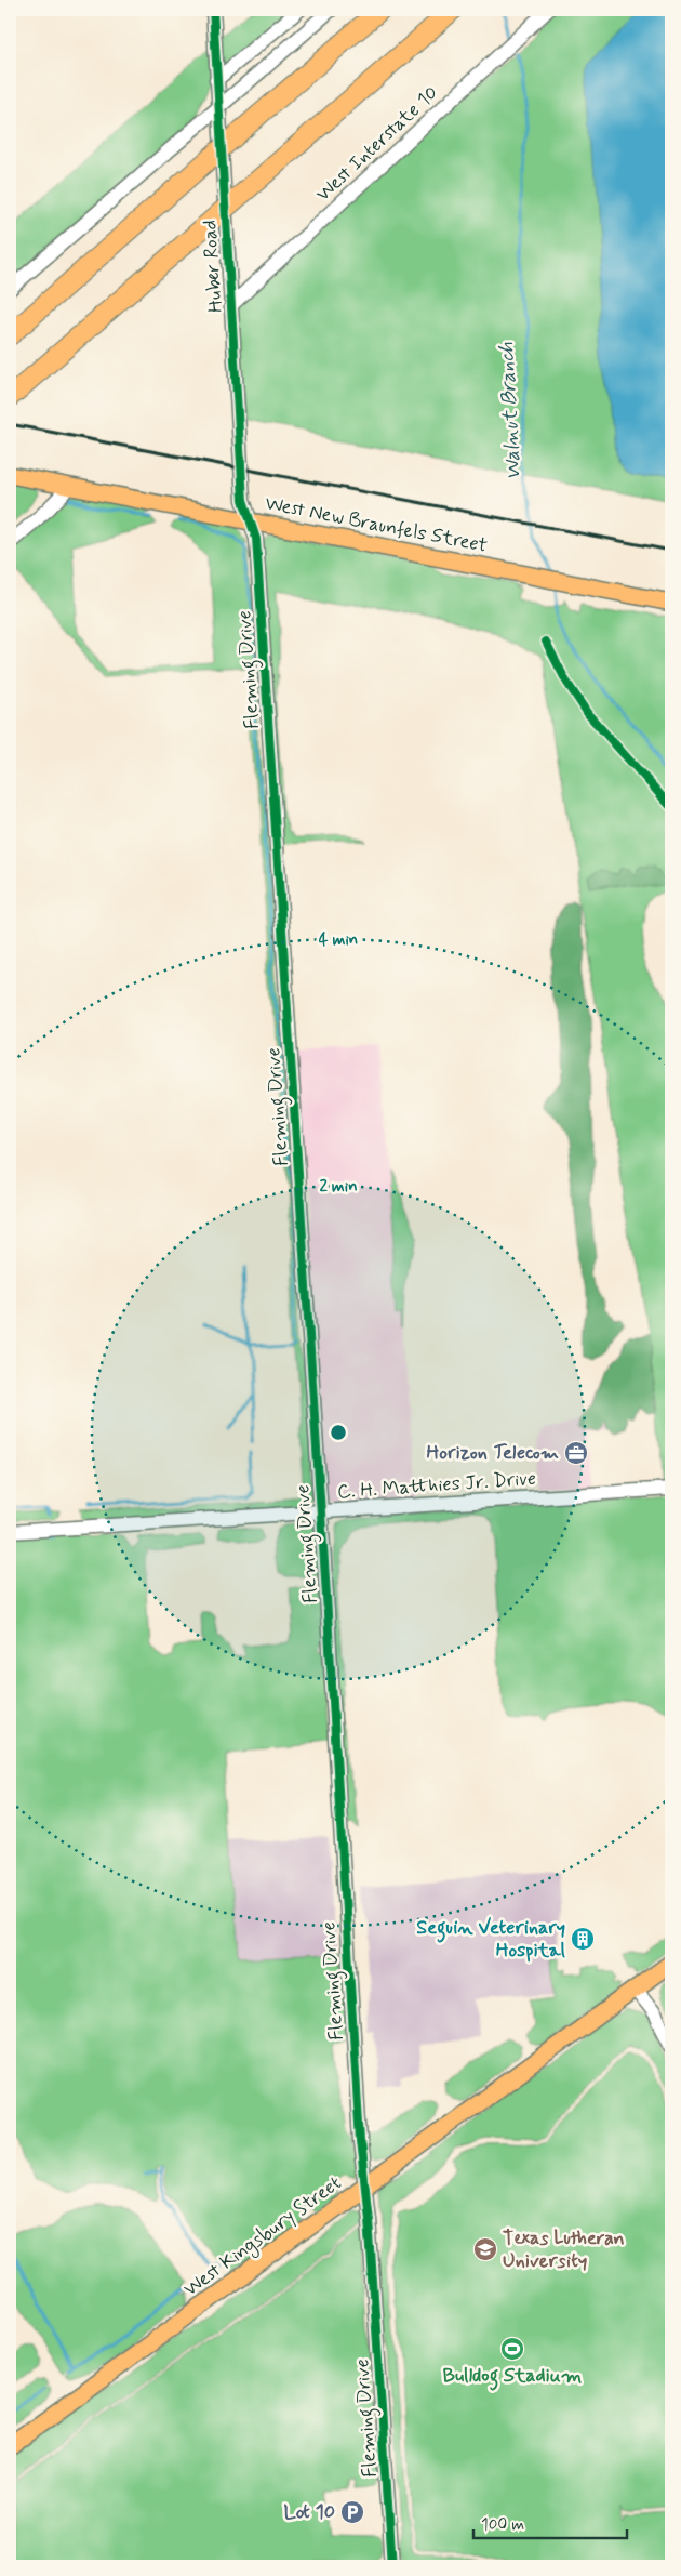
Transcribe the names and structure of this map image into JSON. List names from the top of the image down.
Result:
{
  "streets": {
    "main road": ["West New Braunfels Street", "West Kingsbury Street"],
    "street": [
      "West Interstate 10",
      "Huber Road",
      "Fleming Drive",
      "C. H. Matthies Jr. Drive"
    ]
  },
  "crossings": [
    ["West Interstate 10", "Huber Road"],
    ["Huber Road", "West New Braunfels Street"],
    ["Huber Road", "Fleming Drive"],
    ["West New Braunfels Street", "Fleming Drive"],
    ["Fleming Drive", "C. H. Matthies Jr. Drive"],
    ["Fleming Drive", "West Kingsbury Street"]
  ],
  "water": ["Walnut Branch"],
  "places": {
    "office": ["Horizon Telecom"],
    "building": ["Seguin Veterinary Hospital"],
    "school or university": ["Texas Lutheran University"],
    "sports": ["Bulldog Stadium"],
    "parking": ["Lot 10"]
  },
  "scale_bar": "100 m",
  "rings": ["4 min", "2 min"]
}
